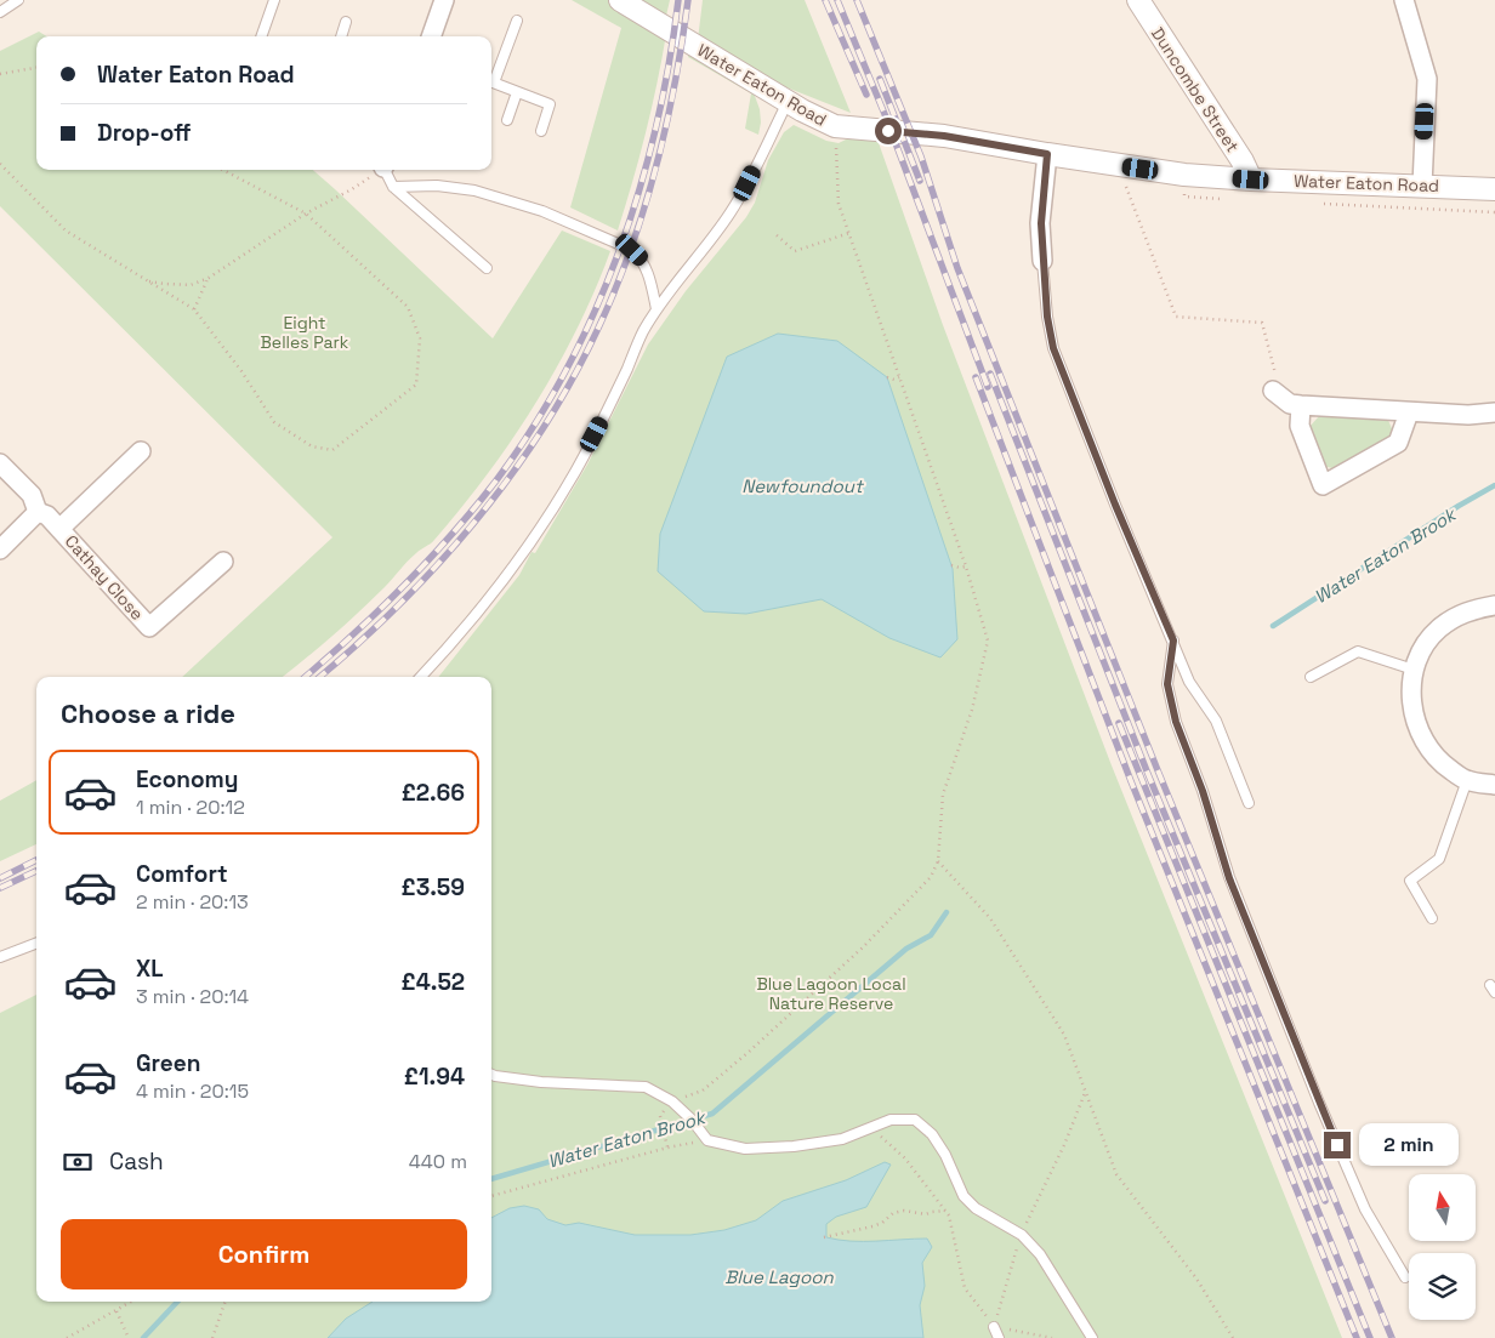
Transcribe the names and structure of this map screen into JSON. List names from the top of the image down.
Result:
{
  "streets": {
    "street": ["Water Eaton Road", "Duncombe Street", "Cathay Close"]
  },
  "crossings": [
    ["Water Eaton Road", "Duncombe Street"]
  ],
  "water": ["Newfoundout", "Water Eaton Brook", "Blue Lagoon"],
  "parks": ["Eight Belles Park", "Blue Lagoon Local Nature Reserve"],
  "north": "top",
  "page": {
    "banner": ["Water Eaton Road", "Drop-off"],
    "heading": "Choose a ride",
    "list": [
      {
        "name": "Economy",
        "note": "1 min · 20:12",
        "value": "£2.66"
      },
      {
        "name": "Comfort",
        "note": "2 min · 20:13",
        "value": "£3.59"
      },
      {
        "name": "XL",
        "note": "3 min · 20:14",
        "value": "£4.52"
      },
      {
        "name": "Green",
        "note": "4 min · 20:15",
        "value": "£1.94"
      }
    ],
    "bubble": "2 min",
    "pay": ["Cash", "440 m"],
    "buttons": "Confirm"
  }
}
